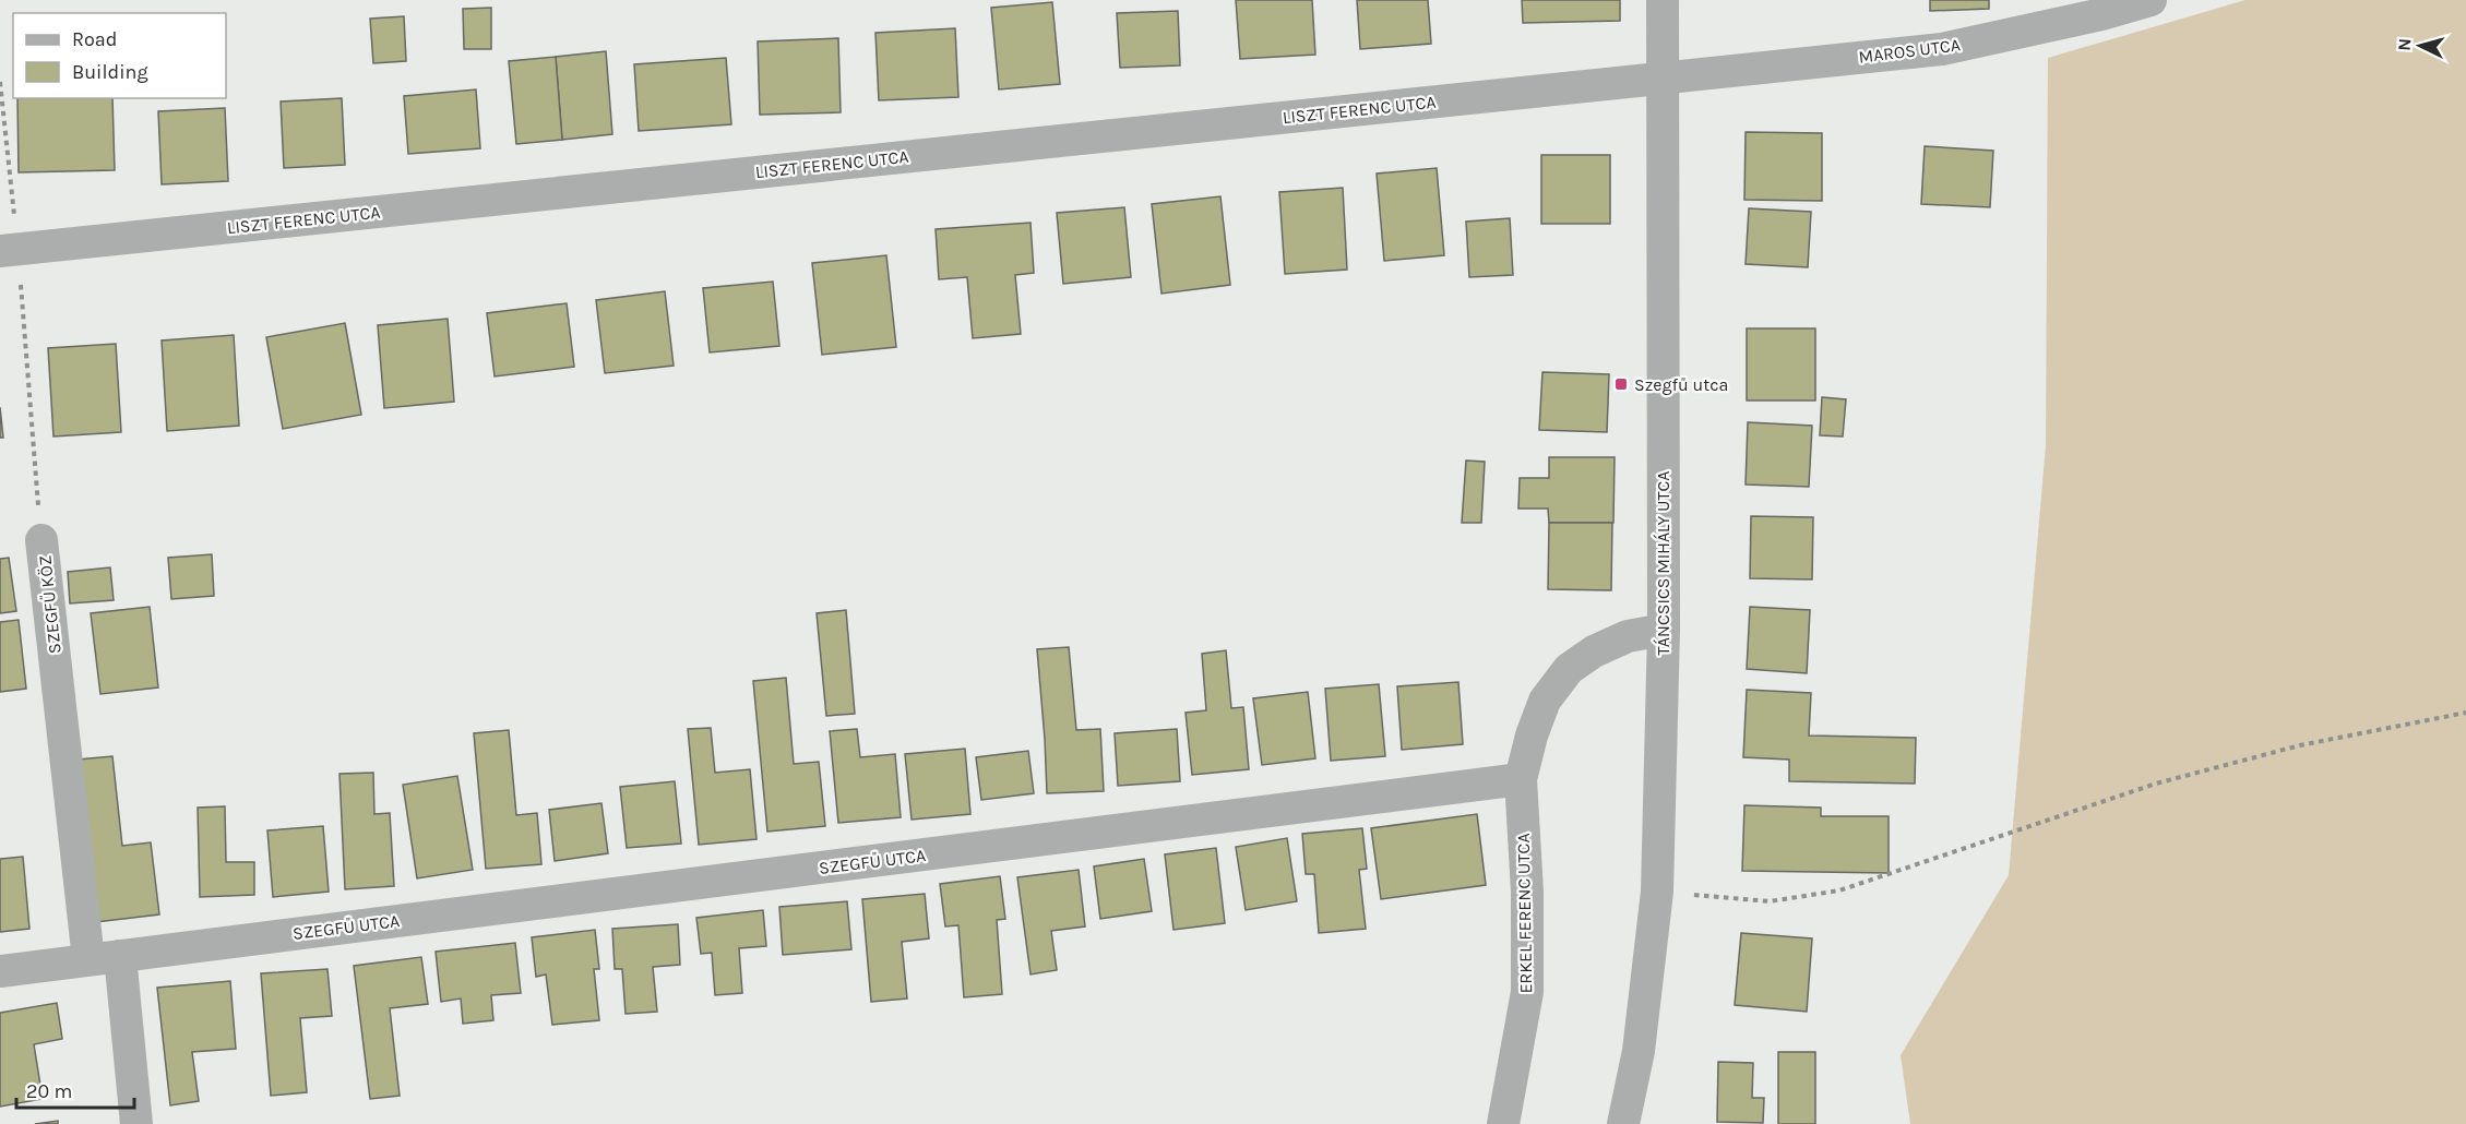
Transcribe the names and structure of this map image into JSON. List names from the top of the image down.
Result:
{
  "streets": {
    "street": [
      "MAROS UTCA",
      "LISZT FERENC UTCA",
      "TÁNCSICS MIHÁLY UTCA",
      "SZEGFŰ KÖZ",
      "SZEGFŰ UTCA",
      "ERKEL FERENC UTCA"
    ]
  },
  "crossings": [
    ["MAROS UTCA", "LISZT FERENC UTCA"],
    ["MAROS UTCA", "TÁNCSICS MIHÁLY UTCA"],
    ["LISZT FERENC UTCA", "TÁNCSICS MIHÁLY UTCA"],
    ["LISZT FERENC UTCA", "SZEGFŰ KÖZ"],
    ["SZEGFŰ KÖZ", "SZEGFŰ UTCA"],
    ["SZEGFŰ UTCA", "ERKEL FERENC UTCA"]
  ],
  "places": {
    "transit": ["Szegfű utca"]
  },
  "legend": ["Road", "Building"],
  "scale_bar": "20 m",
  "north": "left"
}
